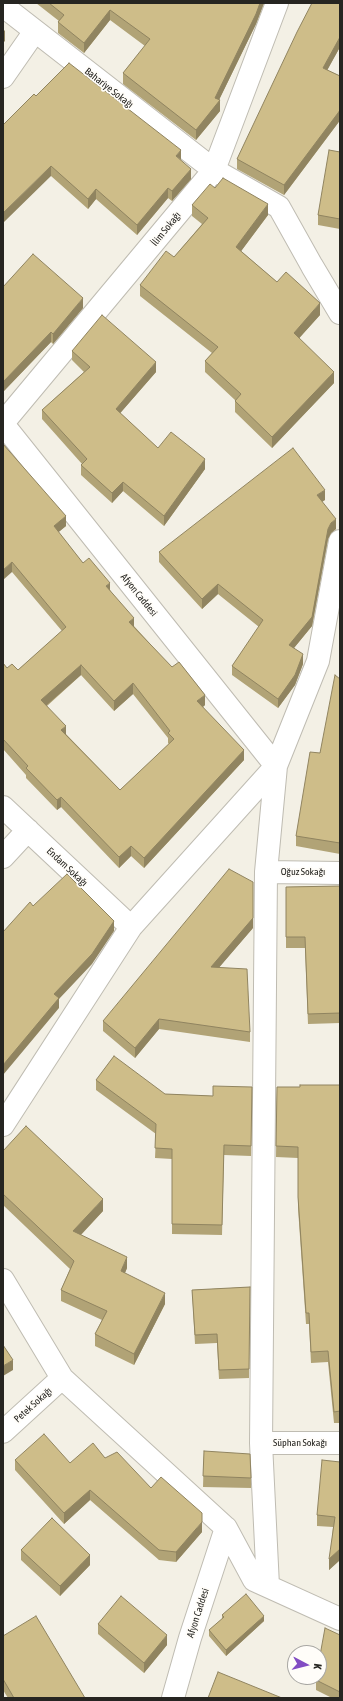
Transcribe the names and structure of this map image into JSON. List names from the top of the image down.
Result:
{
  "streets": {
    "street": [
      "Bahariye Sokağı",
      "İlim Sokağı",
      "Afyon Caddesi",
      "Endam Sokağı",
      "Oğuz Sokağı",
      "Petek Sokağı",
      "Süphan Sokağı"
    ]
  },
  "crossings": [
    ["Bahariye Sokağı", "İlim Sokağı"],
    ["İlim Sokağı", "Afyon Caddesi"]
  ],
  "north": "right"
}
